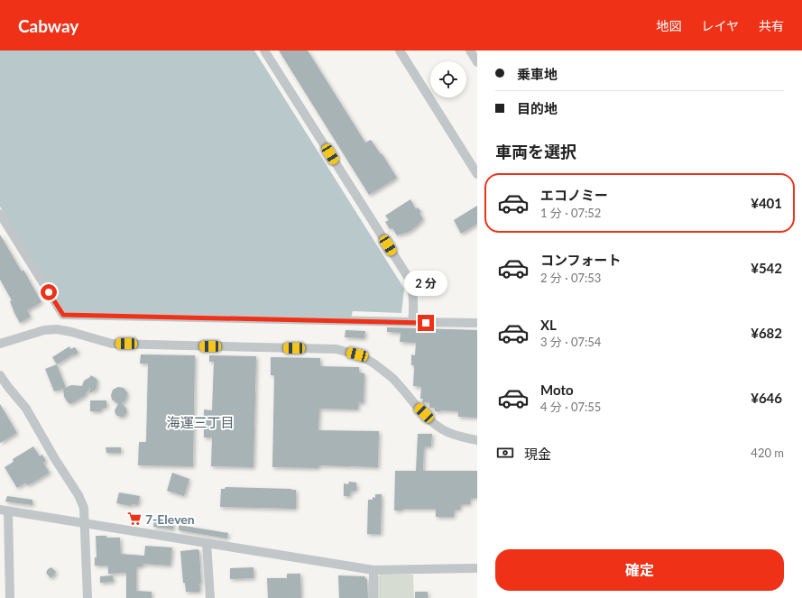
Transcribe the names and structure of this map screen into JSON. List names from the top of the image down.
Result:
{
  "districts": ["海運三丁目"],
  "places": {
    "supermarket": ["7-Eleven"]
  },
  "page": {
    "header": "Cabway",
    "nav": ["地図", "レイヤ", "共有"],
    "banner": ["乗車地", "目的地"],
    "heading": "車両を選択",
    "list": [
      {
        "name": "エコノミー",
        "note": "1 分 · 07:52",
        "value": "¥401"
      },
      {
        "name": "コンフォート",
        "note": "2 分 · 07:53",
        "value": "¥542"
      },
      {
        "name": "XL",
        "note": "3 分 · 07:54",
        "value": "¥682"
      },
      {
        "name": "Moto",
        "note": "4 分 · 07:55",
        "value": "¥646"
      }
    ],
    "bubble": "2 分",
    "pay": ["現金", "420 m"],
    "buttons": "確定"
  }
}
